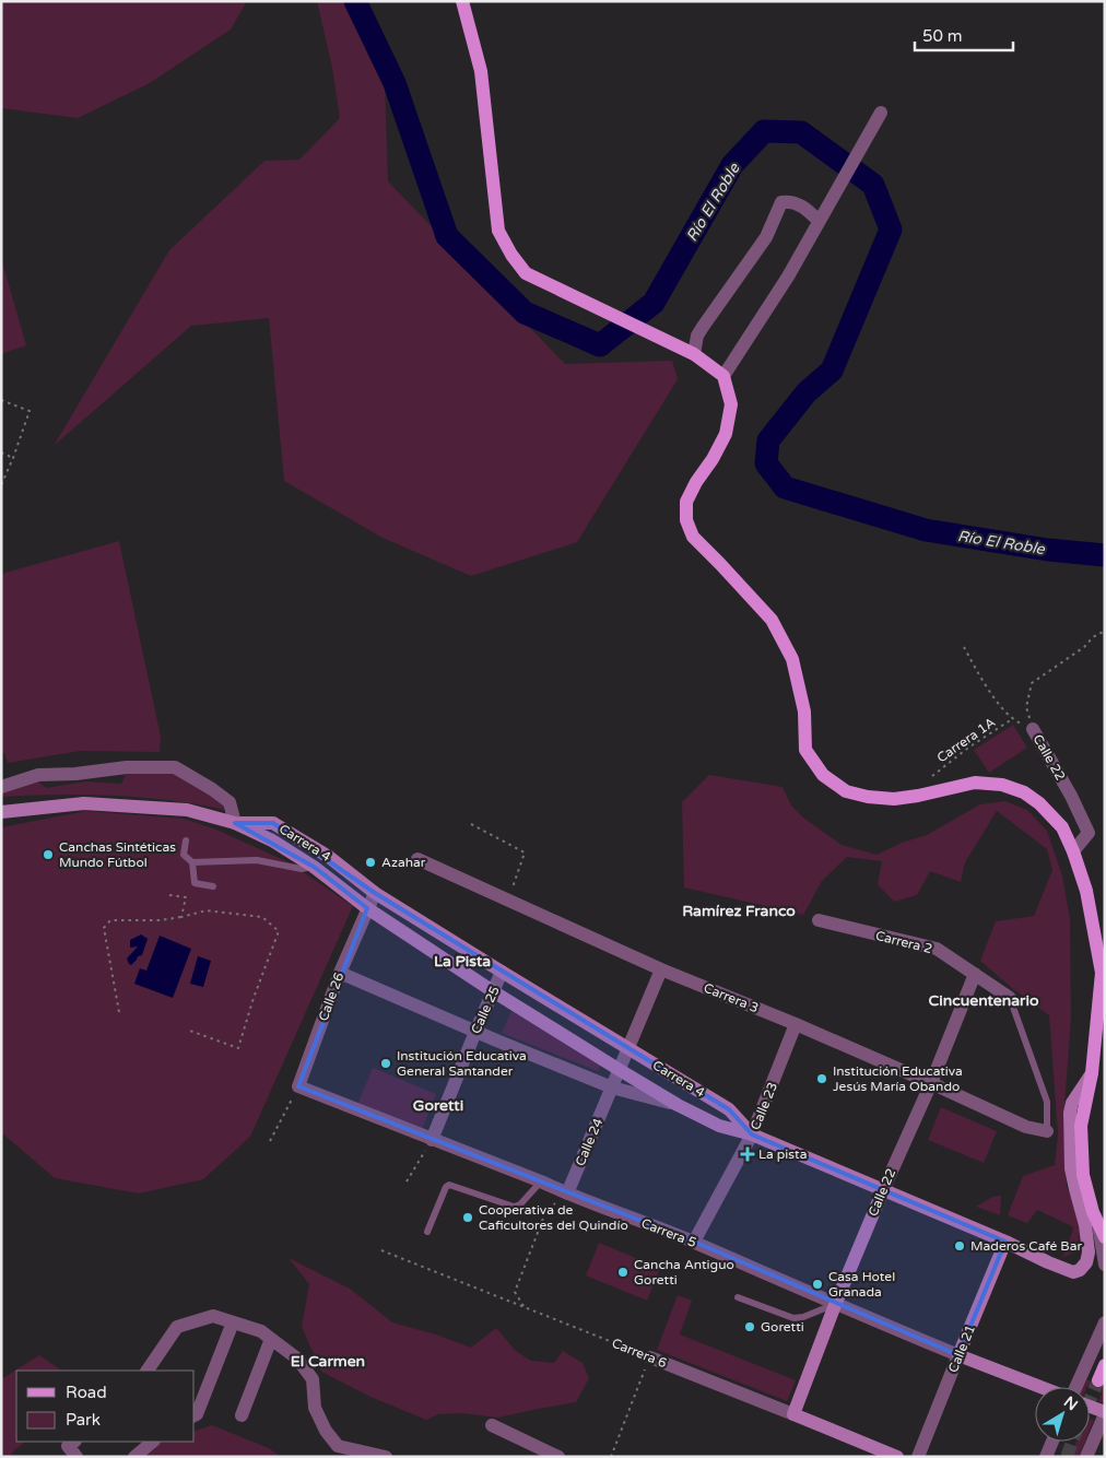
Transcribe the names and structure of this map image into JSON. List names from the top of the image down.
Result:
{
  "streets": {
    "main road": [
      "Calle 22",
      "Carrera 4",
      "Carrera 5",
      "Calle 21",
      "Carrera 6"
    ],
    "street": [
      "Carrera 2",
      "Calle 26",
      "Carrera 3",
      "Calle 25",
      "Calle 23",
      "Calle 24"
    ],
    "path": ["Carrera 1A"]
  },
  "crossings": [
    ["Carrera 1A", "Calle 22"],
    ["Calle 22", "Carrera 4"],
    ["Calle 22", "Carrera 2"],
    ["Calle 22", "Carrera 3"],
    ["Calle 22", "Carrera 5"],
    ["Calle 22", "Carrera 6"],
    ["Carrera 4", "Calle 26"],
    ["Carrera 4", "Calle 25"],
    ["Carrera 4", "Calle 23"],
    ["Carrera 4", "Calle 24"],
    ["Carrera 4", "Calle 21"],
    ["Calle 26", "Carrera 5"],
    ["Carrera 3", "Calle 23"],
    ["Carrera 3", "Calle 24"],
    ["Calle 25", "Carrera 5"],
    ["Calle 23", "Carrera 5"],
    ["Calle 24", "Carrera 5"],
    ["Carrera 5", "Calle 21"]
  ],
  "districts": [
    "Ramírez Franco",
    "La Pista",
    "Cincuentenario",
    "Goretti",
    "El Carmen"
  ],
  "water": ["Río El Roble"],
  "places": {
    "other": [
      "Canchas Sintéticas Mundo Fútbol",
      "Azahar",
      "Institución Educativa General Santander",
      "Institución Educativa Jesús María Obando",
      "Cooperativa de Caficultores del Quindío",
      "Maderos Café Bar",
      "Cancha Antiguo Goretti",
      "Casa Hotel Granada",
      "Goretti"
    ],
    "health": ["La pista"]
  },
  "legend": ["Road", "Park"],
  "scale_bar": "50 m",
  "north": "top right"
}
